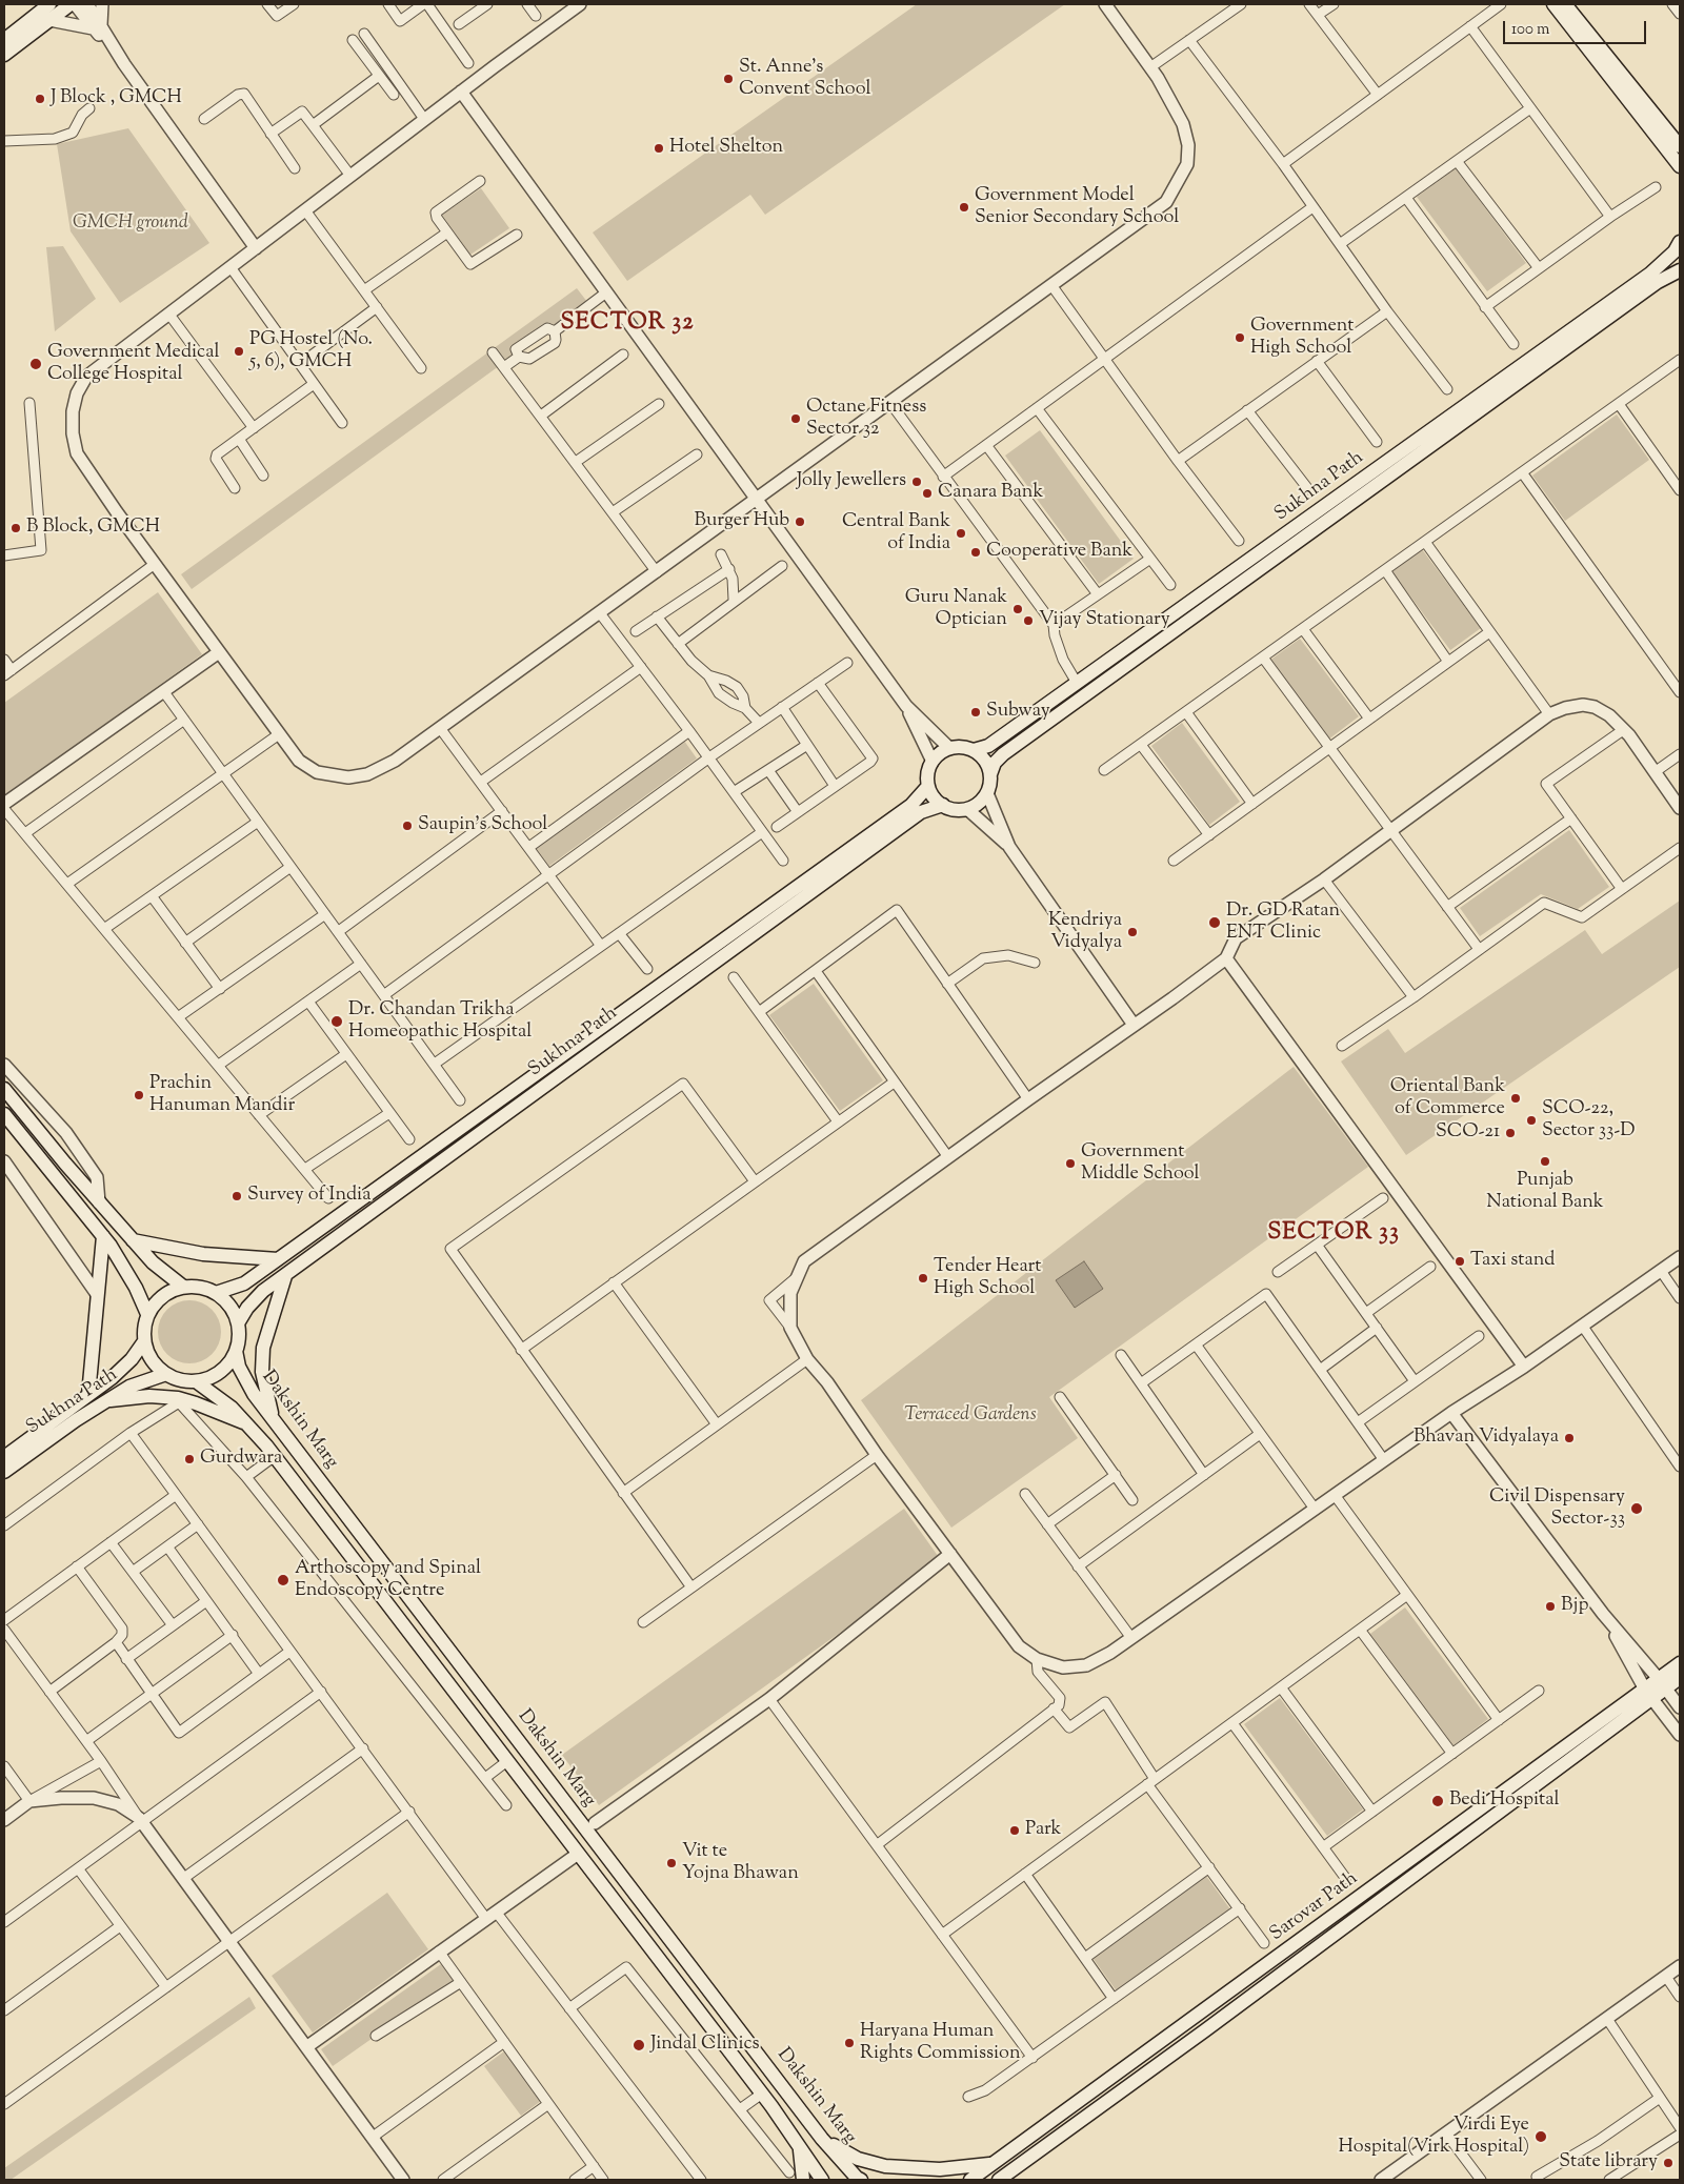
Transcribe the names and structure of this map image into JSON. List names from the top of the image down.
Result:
{
  "streets": {
    "main road": ["Sukhna Path", "Dakshin Marg", "Sarovar Path"]
  },
  "crossings": [
    ["Sukhna Path", "Dakshin Marg"]
  ],
  "districts": ["SECTOR 32", "SECTOR 33"],
  "parks": ["GMCH ground", "Terraced Gardens"],
  "places": [
    "St. Anne's Convent School",
    "J Block , GMCH",
    "Hotel Shelton",
    "Government Model Senior Secondary School",
    "Government High School",
    "PG Hostel (No. 5, 6), GMCH",
    "Government Medical College Hospital",
    "Octane Fitness Sector 32",
    "Jolly Jewellers",
    "Canara Bank",
    "Burger Hub",
    "B Block, GMCH",
    "Central Bank of India",
    "Cooperative Bank",
    "Guru Nanak Optician",
    "Vijay Stationary",
    "Subway",
    "Saupin's School",
    "Dr. GD Ratan ENT Clinic",
    "Kendriya Vidyalya",
    "Dr. Chandan Trikha Homeopathic Hospital",
    "Prachin Hanuman Mandir",
    "Oriental Bank of Commerce",
    "SCO-22, Sector 33-D",
    "SCO-21",
    "Punjab National Bank",
    "Government Middle School",
    "Survey of India",
    "Taxi stand",
    "Tender Heart High School",
    "Bhavan Vidyalaya",
    "Gurdwara",
    "Civil Dispensary Sector-33",
    "Arthoscopy and Spinal Endoscopy Centre",
    "Bjp",
    "Bedi Hospital",
    "Park",
    "Vit te Yojna Bhawan",
    "Haryana Human Rights Commission",
    "Jindal Clinics",
    "Virdi Eye Hospital(Virk Hospital)",
    "State library"
  ],
  "scale_bar": "100 m"
}
